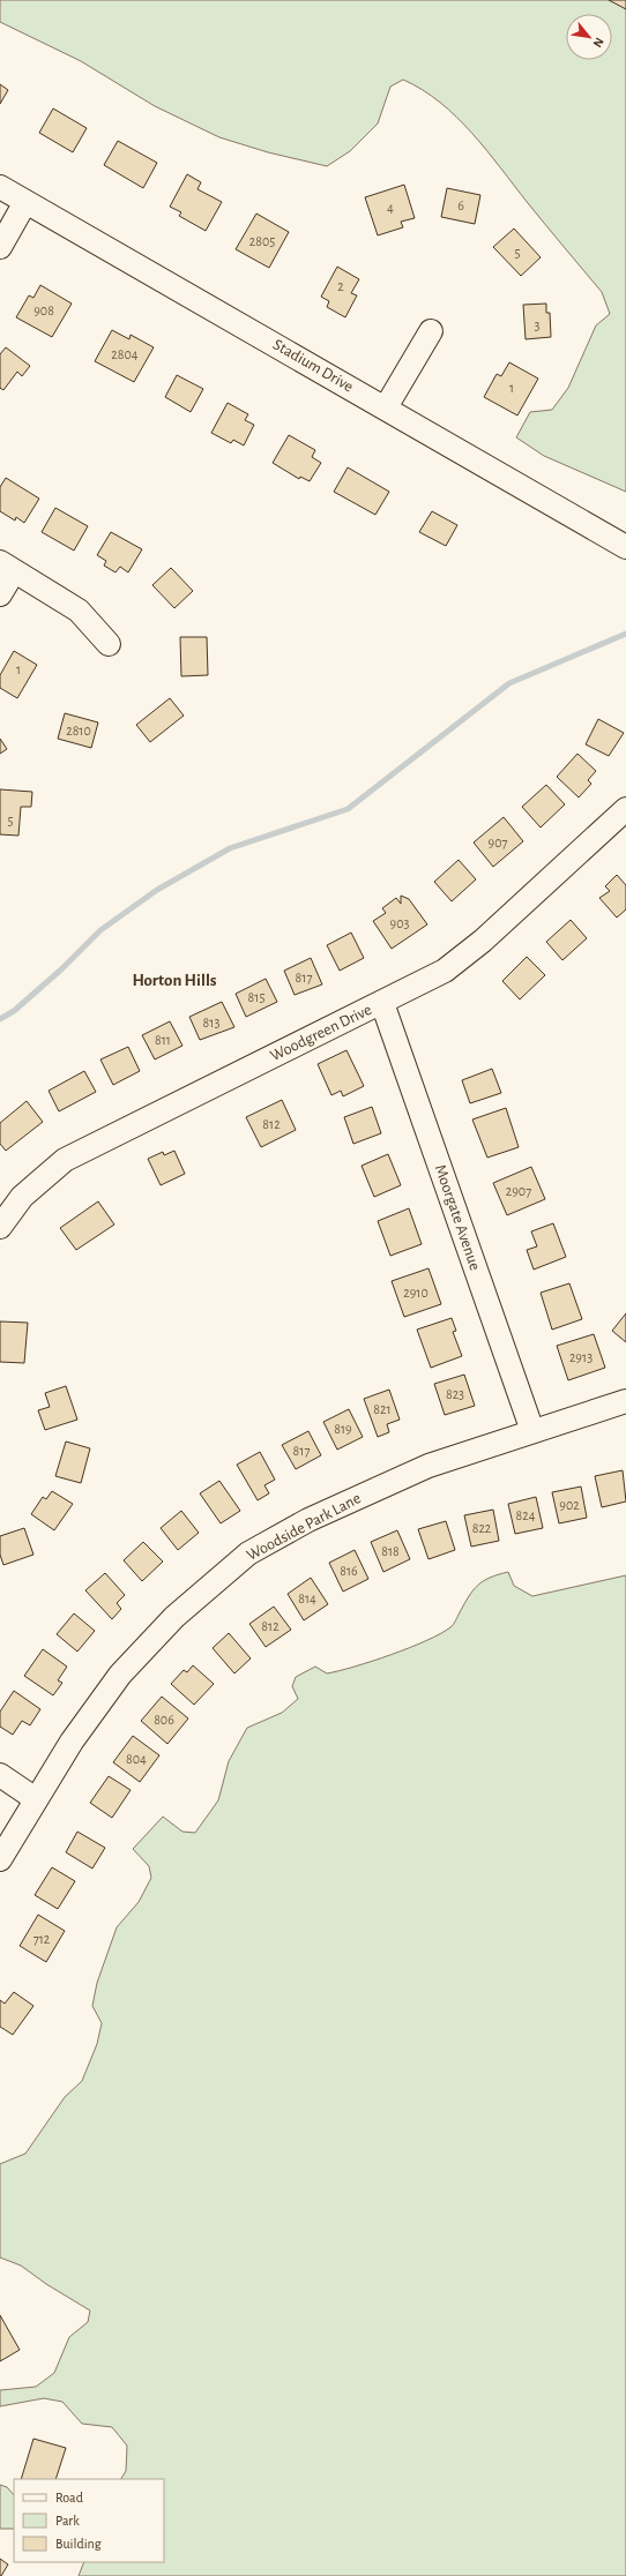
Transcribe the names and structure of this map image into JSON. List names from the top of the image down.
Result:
{
  "streets": {
    "street": [
      "Stadium Drive",
      "Woodgreen Drive",
      "Moorgate Avenue",
      "Woodside Park Lane"
    ]
  },
  "crossings": [
    ["Woodgreen Drive", "Moorgate Avenue"],
    ["Moorgate Avenue", "Woodside Park Lane"]
  ],
  "districts": ["Horton Hills"],
  "house_numbers": [
    "6",
    "4",
    "2805",
    "5",
    "2",
    "908",
    "3",
    "2804",
    "1",
    "1",
    "2810",
    "5",
    "907",
    "903",
    "817",
    "815",
    "813",
    "811",
    "812",
    "2907",
    "2910",
    "2913",
    "823",
    "821",
    "819",
    "817",
    "902",
    "824",
    "822",
    "818",
    "816",
    "814",
    "812",
    "806",
    "804",
    "712"
  ],
  "legend": ["Road", "Park", "Building"],
  "north": "bottom right"
}
